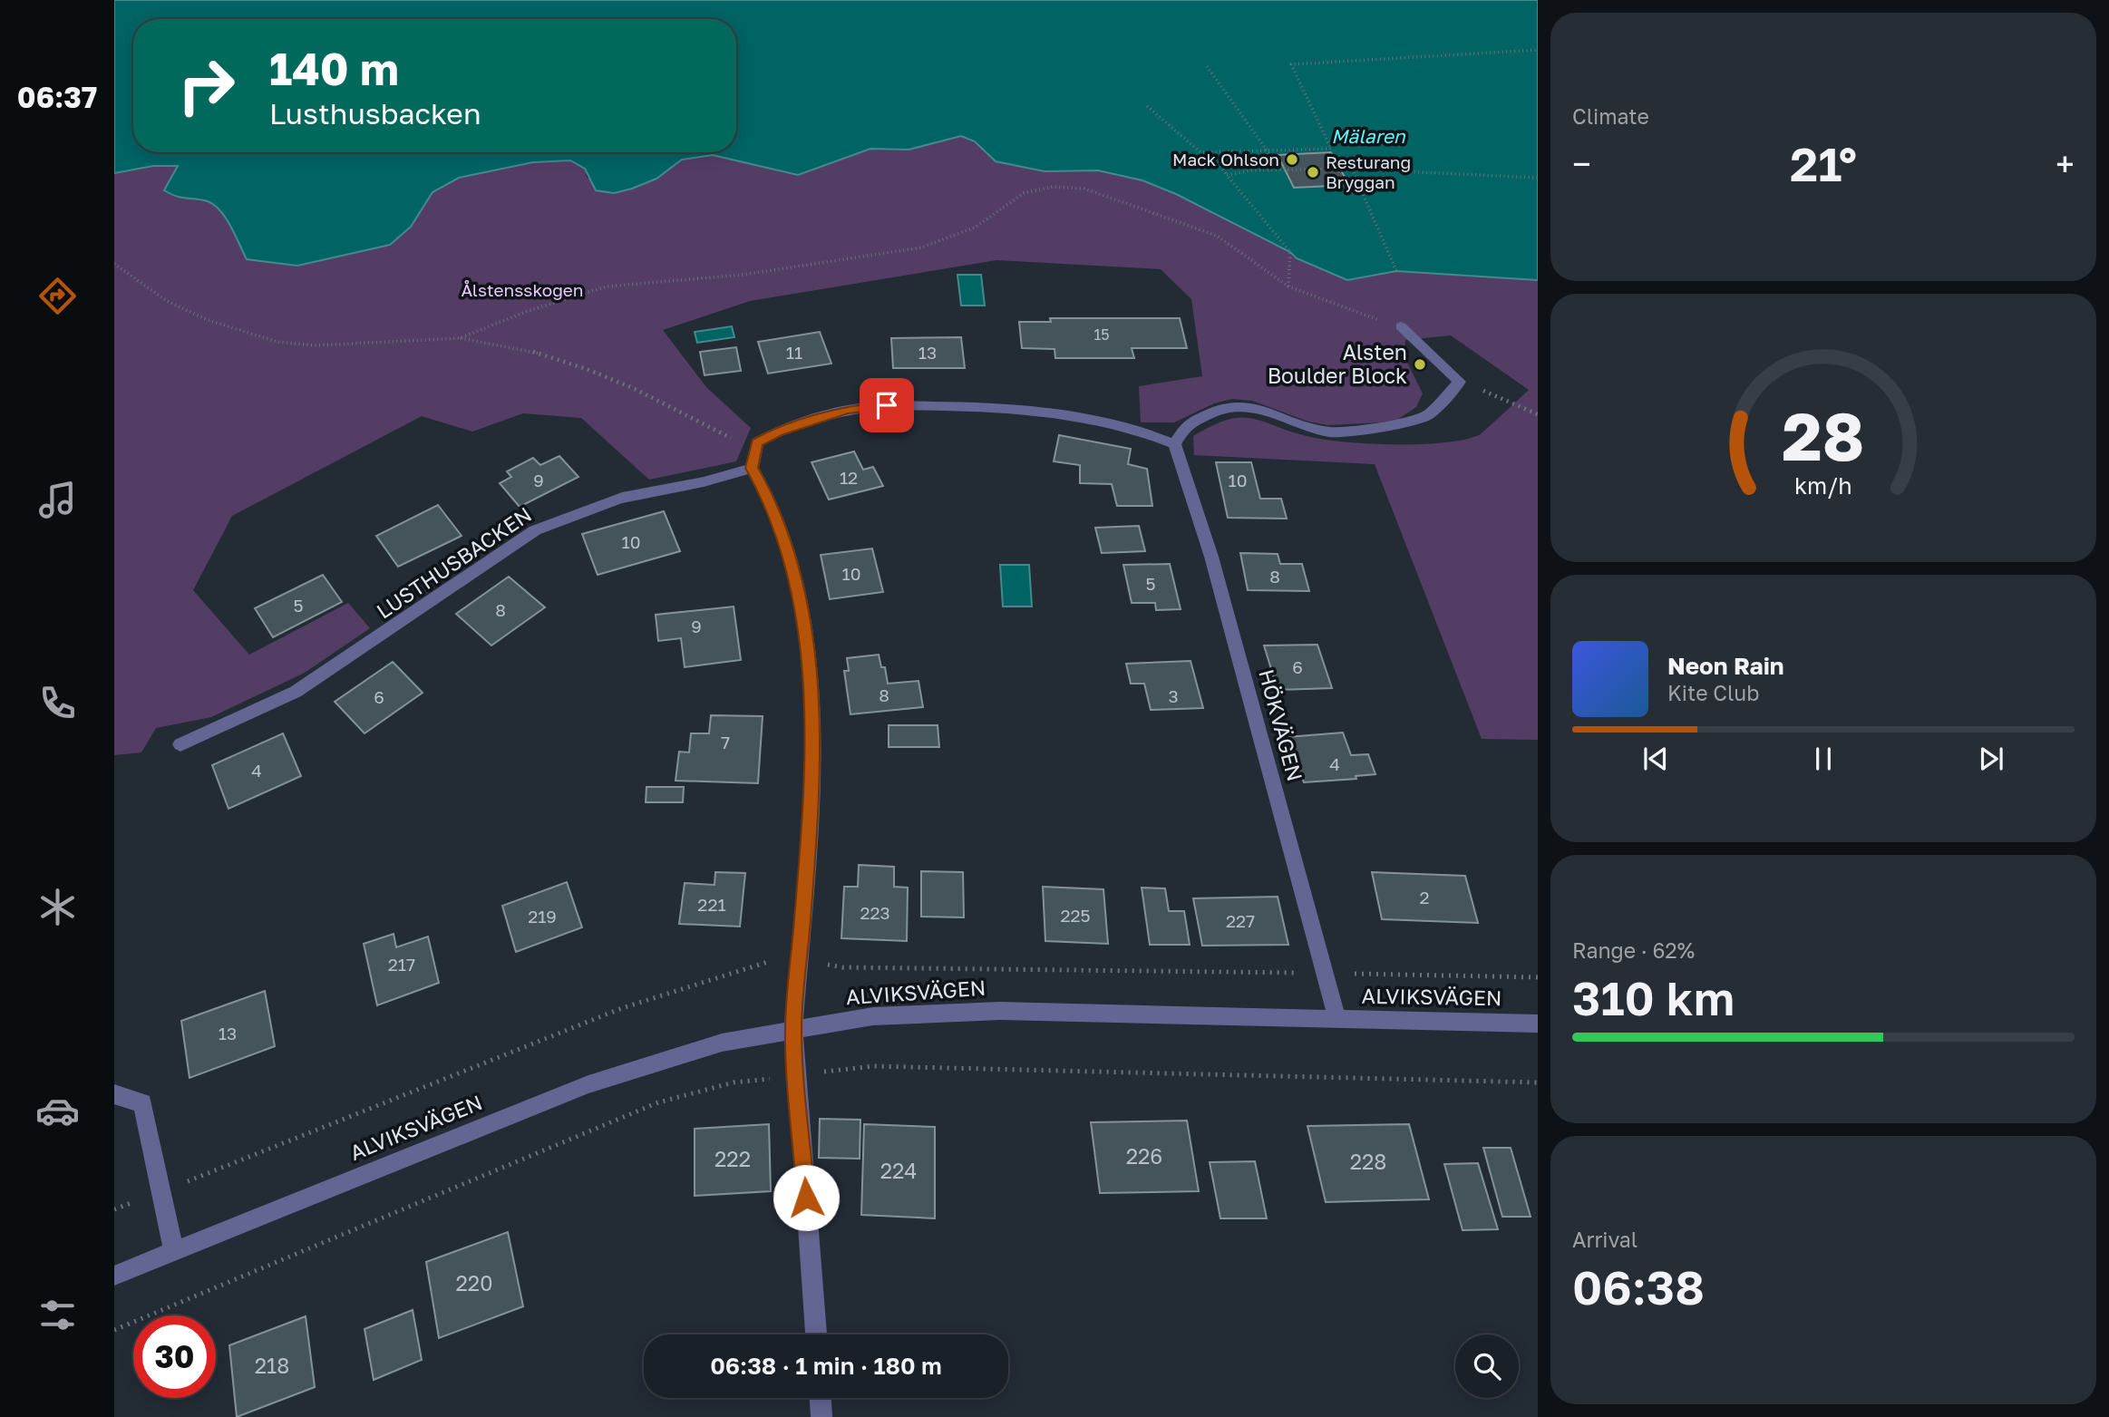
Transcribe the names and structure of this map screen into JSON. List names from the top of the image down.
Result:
{
  "streets": {
    "street": ["LUSTHUSBACKEN", "HÖKVÄGEN", "ALVIKSVÄGEN"]
  },
  "crossings": [
    ["HÖKVÄGEN", "ALVIKSVÄGEN"]
  ],
  "water": ["Mälaren"],
  "parks": ["Ålstensskogen"],
  "places": ["Mack Ohlson", "Resturang Bryggan", "Alsten Boulder Block"],
  "house_numbers": [
    "15",
    "11",
    "13",
    "12",
    "9",
    "10",
    "10",
    "10",
    "8",
    "5",
    "5",
    "8",
    "9",
    "6",
    "8",
    "3",
    "6",
    "7",
    "4",
    "4",
    "2",
    "221",
    "223",
    "225",
    "219",
    "227",
    "217",
    "13",
    "226",
    "222",
    "228",
    "224",
    "220",
    "218"
  ],
  "page": {
    "tabs": "06:37",
    "tile": [
      "Climate",
      ["Range · 62%", "310 km"],
      ["Arrival", "06:38"]
    ],
    "turn": ["140 m", "Lusthusbacken"],
    "heat": ["−", "21°", "+"],
    "song": ["Neon Rain", "Kite Club"],
    "limit": "30",
    "trip": "06:38 · 1 min · 180 m",
    "gauge": ["28", "km/h"]
  }
}
